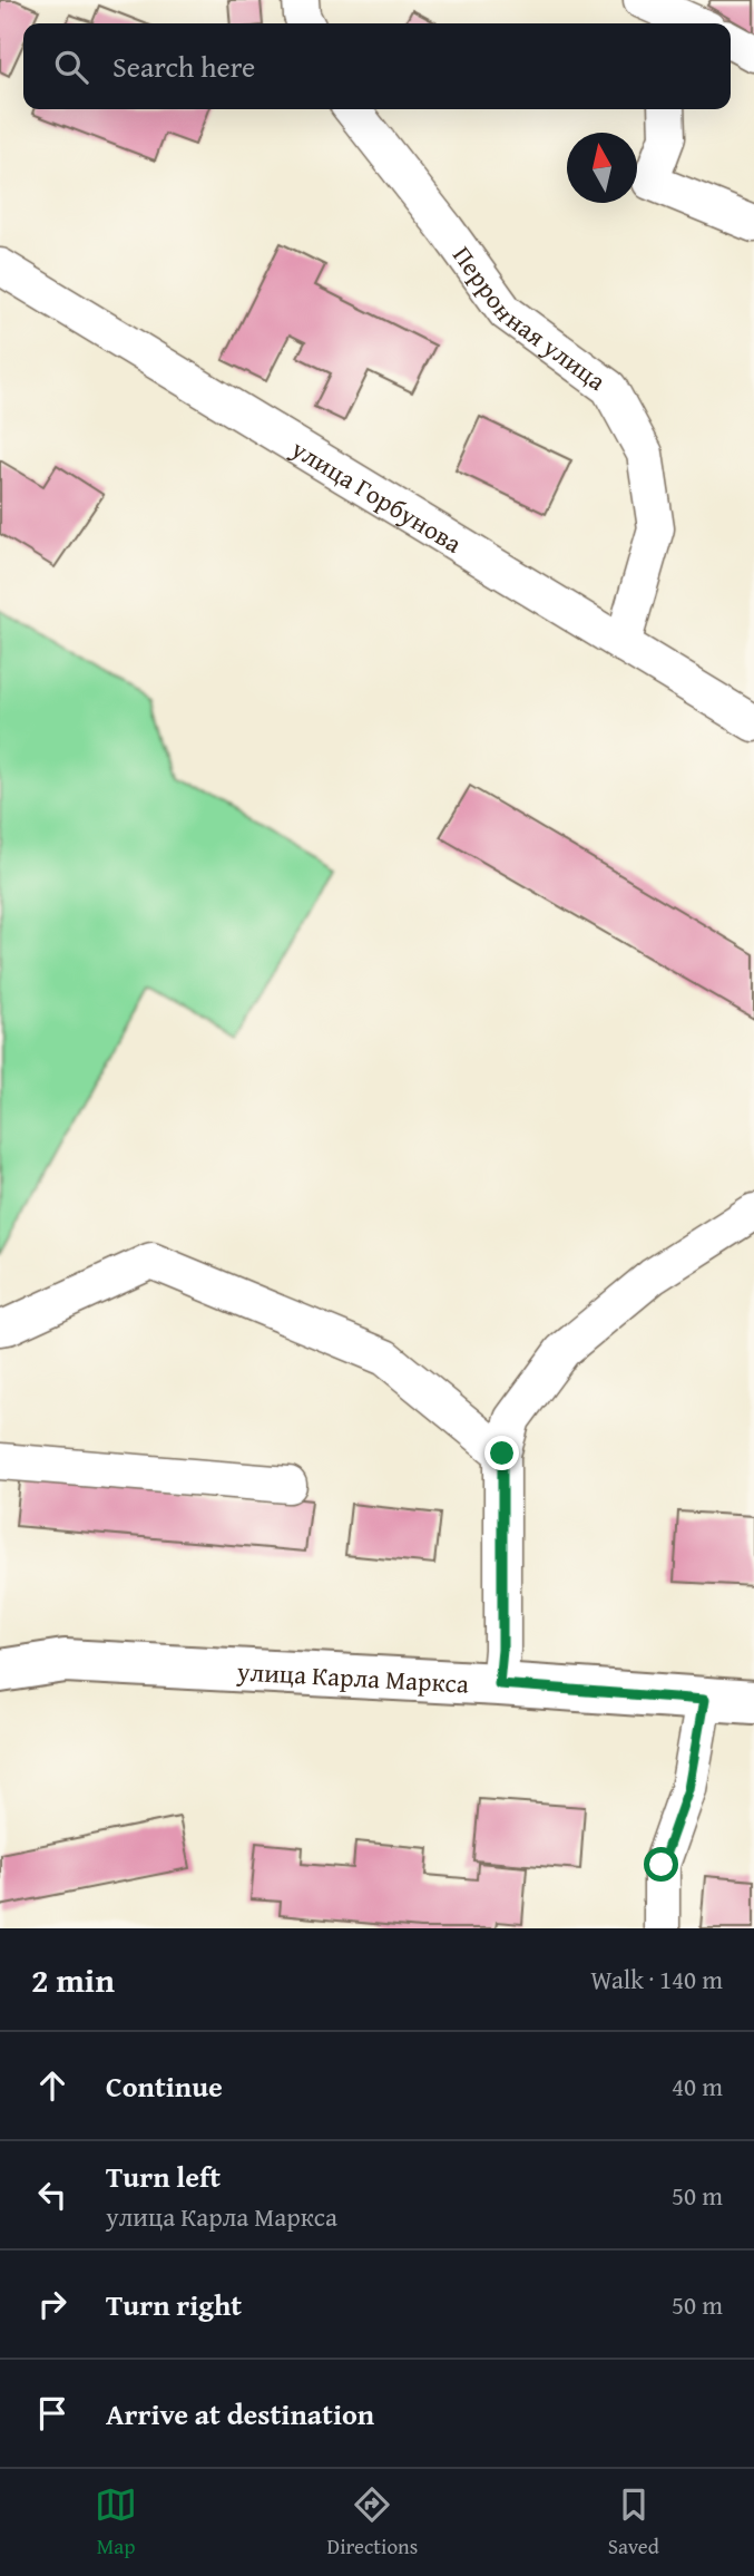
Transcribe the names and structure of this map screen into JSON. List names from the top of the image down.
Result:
{
  "streets": {
    "main road": ["улица Карла Маркса"],
    "street": ["Перронная улица", "улица Горбунова"]
  },
  "crossings": [
    ["Перронная улица", "улица Горбунова"]
  ],
  "north": "top",
  "page": {
    "search": "Search here",
    "heading": ["2 min", "Walk · 140 m"],
    "list": [
      ["Continue", "40 m"],
      ["Turn left", "улица Карла Маркса", "50 m"],
      ["Turn right", "50 m"],
      "Arrive at destination"
    ],
    "nav": ["Map", "Directions", "Saved"]
  }
}
